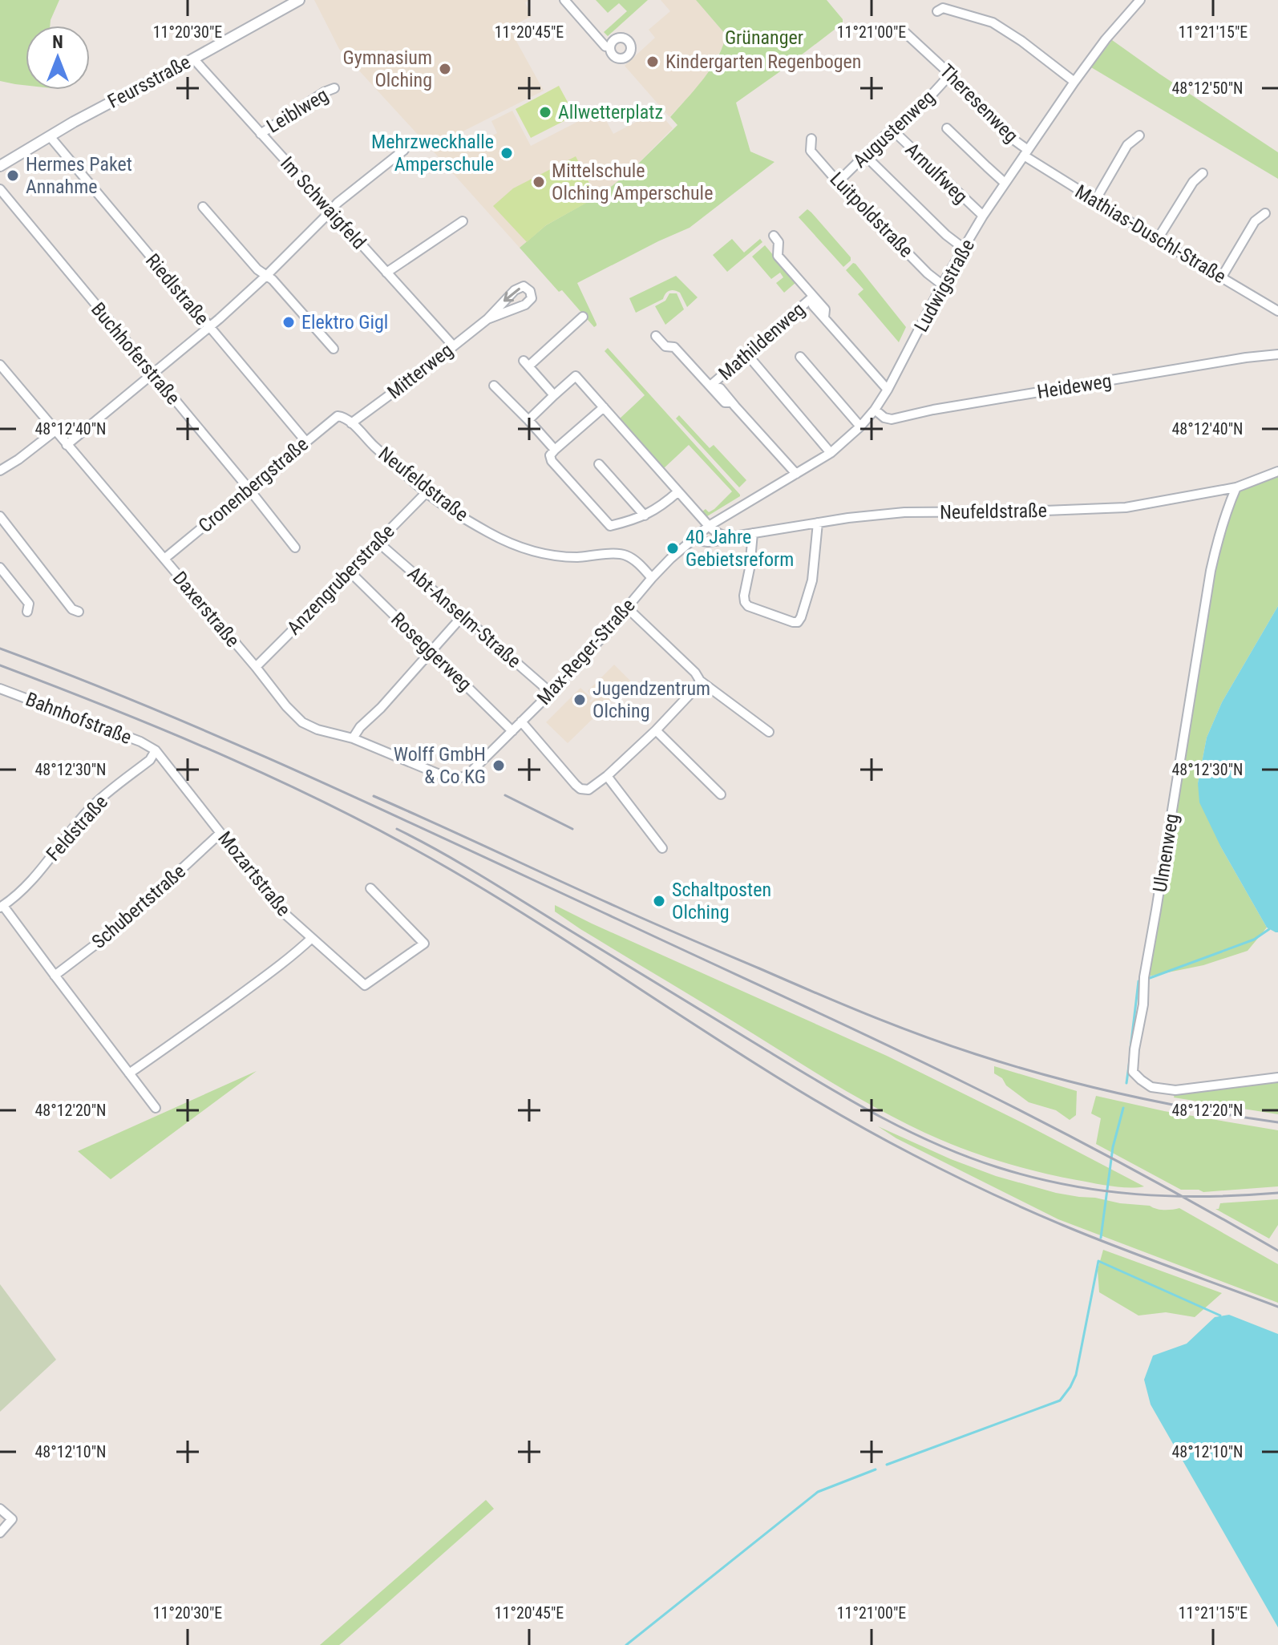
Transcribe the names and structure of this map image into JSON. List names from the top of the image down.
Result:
{
  "streets": {
    "street": [
      "Feursstraße",
      "Theresenweg",
      "Leiblweg",
      "Augustenweg",
      "Arnulfweg",
      "Im Schwaigfeld",
      "Luitpoldstraße",
      "Mathias-Duschl-Straße",
      "Ludwigstraße",
      "Riedlstraße",
      "Mathildenweg",
      "Buchhoferstraße",
      "Mitterweg",
      "Heideweg",
      "Neufeldstraße",
      "Cronenbergstraße",
      "Anzengruberstraße",
      "Daxerstraße",
      "Abt-Anselm-Straße",
      "Roseggerweg",
      "Max-Reger-Straße",
      "Bahnhofstraße",
      "Feldstraße",
      "Ulmenweg",
      "Mozartstraße",
      "Schubertstraße"
    ]
  },
  "crossings": [
    ["Feursstraße", "Im Schwaigfeld"],
    ["Feursstraße", "Riedlstraße"],
    ["Theresenweg", "Augustenweg"],
    ["Theresenweg", "Mathias-Duschl-Straße"],
    ["Theresenweg", "Ludwigstraße"],
    ["Leiblweg", "Im Schwaigfeld"],
    ["Augustenweg", "Arnulfweg"],
    ["Augustenweg", "Luitpoldstraße"],
    ["Arnulfweg", "Ludwigstraße"],
    ["Im Schwaigfeld", "Mitterweg"],
    ["Luitpoldstraße", "Ludwigstraße"],
    ["Mathias-Duschl-Straße", "Ludwigstraße"],
    ["Ludwigstraße", "Heideweg"],
    ["Ludwigstraße", "Neufeldstraße"],
    ["Ludwigstraße", "Max-Reger-Straße"],
    ["Riedlstraße", "Cronenbergstraße"],
    ["Buchhoferstraße", "Cronenbergstraße"],
    ["Mitterweg", "Neufeldstraße"],
    ["Mitterweg", "Cronenbergstraße"],
    ["Neufeldstraße", "Cronenbergstraße"],
    ["Neufeldstraße", "Anzengruberstraße"],
    ["Neufeldstraße", "Max-Reger-Straße"],
    ["Neufeldstraße", "Ulmenweg"],
    ["Cronenbergstraße", "Daxerstraße"],
    ["Anzengruberstraße", "Daxerstraße"],
    ["Anzengruberstraße", "Abt-Anselm-Straße"],
    ["Anzengruberstraße", "Roseggerweg"],
    ["Daxerstraße", "Max-Reger-Straße"],
    ["Abt-Anselm-Straße", "Max-Reger-Straße"],
    ["Roseggerweg", "Max-Reger-Straße"],
    ["Bahnhofstraße", "Feldstraße"],
    ["Bahnhofstraße", "Mozartstraße"],
    ["Feldstraße", "Mozartstraße"],
    ["Mozartstraße", "Schubertstraße"]
  ],
  "parks": ["Grünanger"],
  "places": [
    "Kindergarten Regenbogen",
    "Gymnasium Olching",
    "Allwetterplatz",
    "Mehrzweckhalle Amperschule",
    "Hermes Paket Annahme",
    "Mittelschule Olching Amperschule",
    "Elektro Gigl",
    "40 Jahre Gebietsreform",
    "Jugendzentrum Olching",
    "Wolff GmbH & Co KG",
    "Schaltposten Olching"
  ],
  "north": "top",
  "coordinates": [
    "11°20'30\"E",
    "11°20'45\"E",
    "11°21'00\"E",
    "11°21'15\"E",
    "48°12'50\"N",
    "48°12'40\"N",
    "48°12'30\"N",
    "48°12'20\"N",
    "48°12'10\"N"
  ]
}
